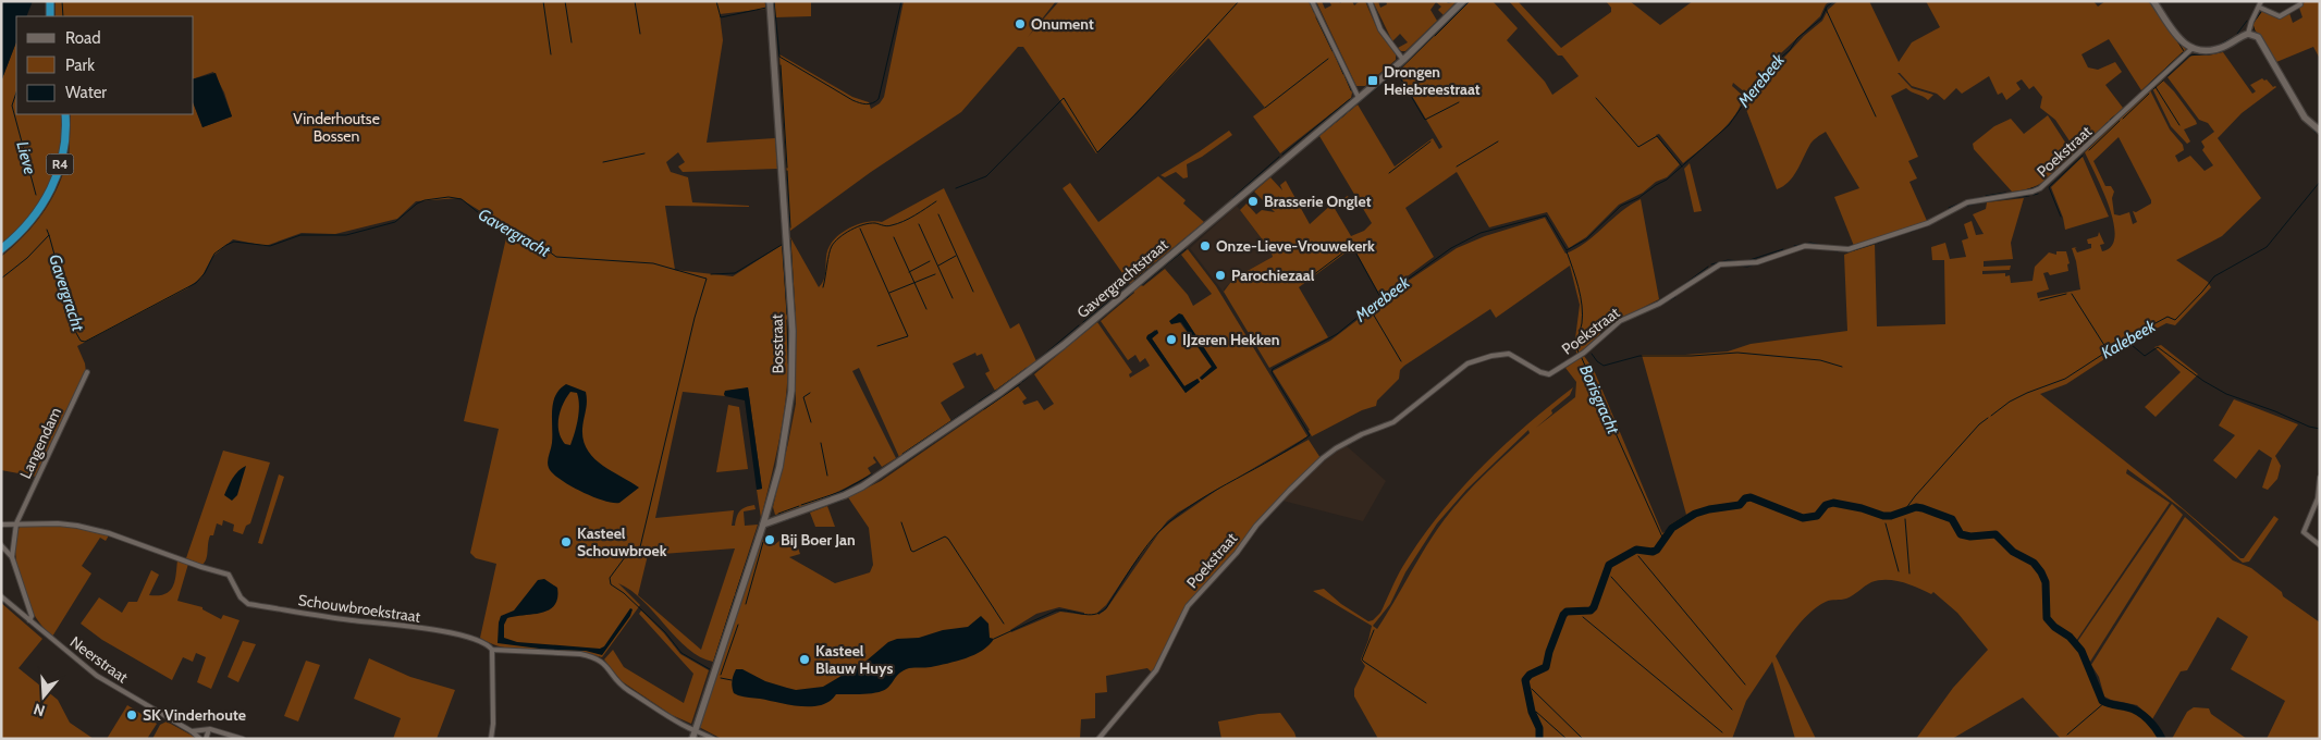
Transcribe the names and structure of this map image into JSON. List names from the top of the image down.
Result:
{
  "streets": {
    "highway": ["R4"],
    "street": [
      "Poekstraat",
      "Gavergrachtstraat",
      "Bosstraat",
      "Langendam",
      "Schouwbroekstraat",
      "Neerstraat"
    ]
  },
  "crossings": [
    ["Gavergrachtstraat", "Bosstraat"],
    ["Bosstraat", "Schouwbroekstraat"],
    ["Langendam", "Schouwbroekstraat"]
  ],
  "water": [
    "Merebeek",
    "Lieve",
    "Gavergracht",
    "Kalebeek",
    "Borisgracht"
  ],
  "parks": ["Vinderhoutse Bossen"],
  "places": {
    "other": [
      "Onument",
      "Brasserie Onglet",
      "Onze-Lieve-Vrouwekerk",
      "Parochiezaal",
      "IJzeren Hekken",
      "Bij Boer Jan",
      "Kasteel Schouwbroek",
      "Kasteel Blauw Huys",
      "SK Vinderhoute"
    ],
    "transit": ["Drongen Heiebreestraat"]
  },
  "legend": ["Road", "Park", "Water"],
  "north": "bottom"
}
